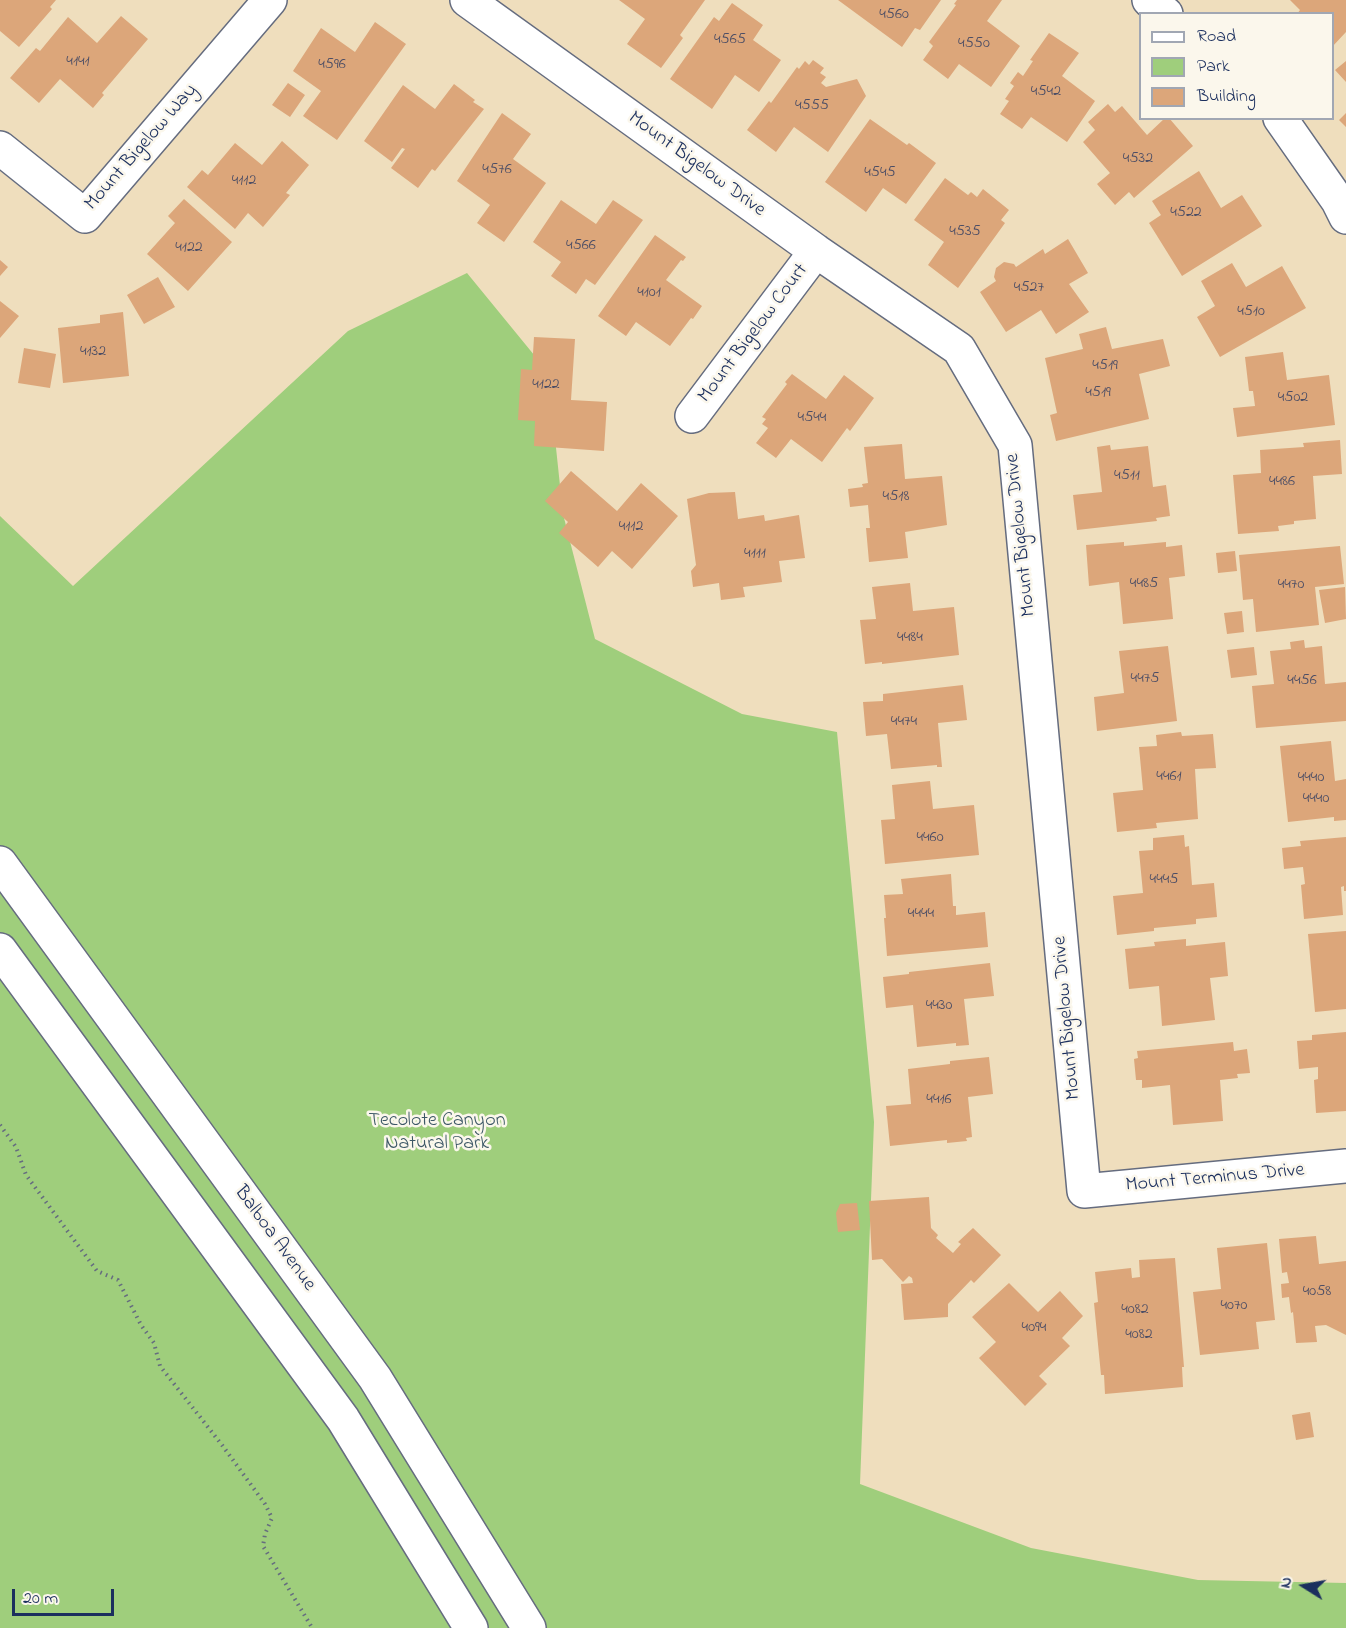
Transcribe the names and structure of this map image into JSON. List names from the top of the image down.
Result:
{
  "streets": {
    "street": [
      "Mount Bigelow Way",
      "Mount Bigelow Drive",
      "Mount Bigelow Court",
      "Mount Terminus Drive",
      "Balboa Avenue"
    ]
  },
  "crossings": [
    ["Mount Bigelow Drive", "Mount Bigelow Court"],
    ["Mount Bigelow Drive", "Mount Terminus Drive"]
  ],
  "parks": ["Tecolote Canyon Natural Park"],
  "house_numbers": [
    "4560",
    "4565",
    "4550",
    "4141",
    "4596",
    "4542",
    "4555",
    "4532",
    "4576",
    "4545",
    "4112",
    "4522",
    "4535",
    "4566",
    "4122",
    "4527",
    "4101",
    "4510",
    "4132",
    "4519",
    "4122",
    "4519",
    "4502",
    "4544",
    "4511",
    "4486",
    "4518",
    "4112",
    "4111",
    "4485",
    "4470",
    "4484",
    "4475",
    "4456",
    "4474",
    "4461",
    "4440",
    "4440",
    "4460",
    "4445",
    "4444",
    "4430",
    "4416",
    "4058",
    "4070",
    "4082",
    "4094",
    "4082"
  ],
  "legend": ["Road", "Park", "Building"],
  "scale_bar": "20 m",
  "north": "left"
}
